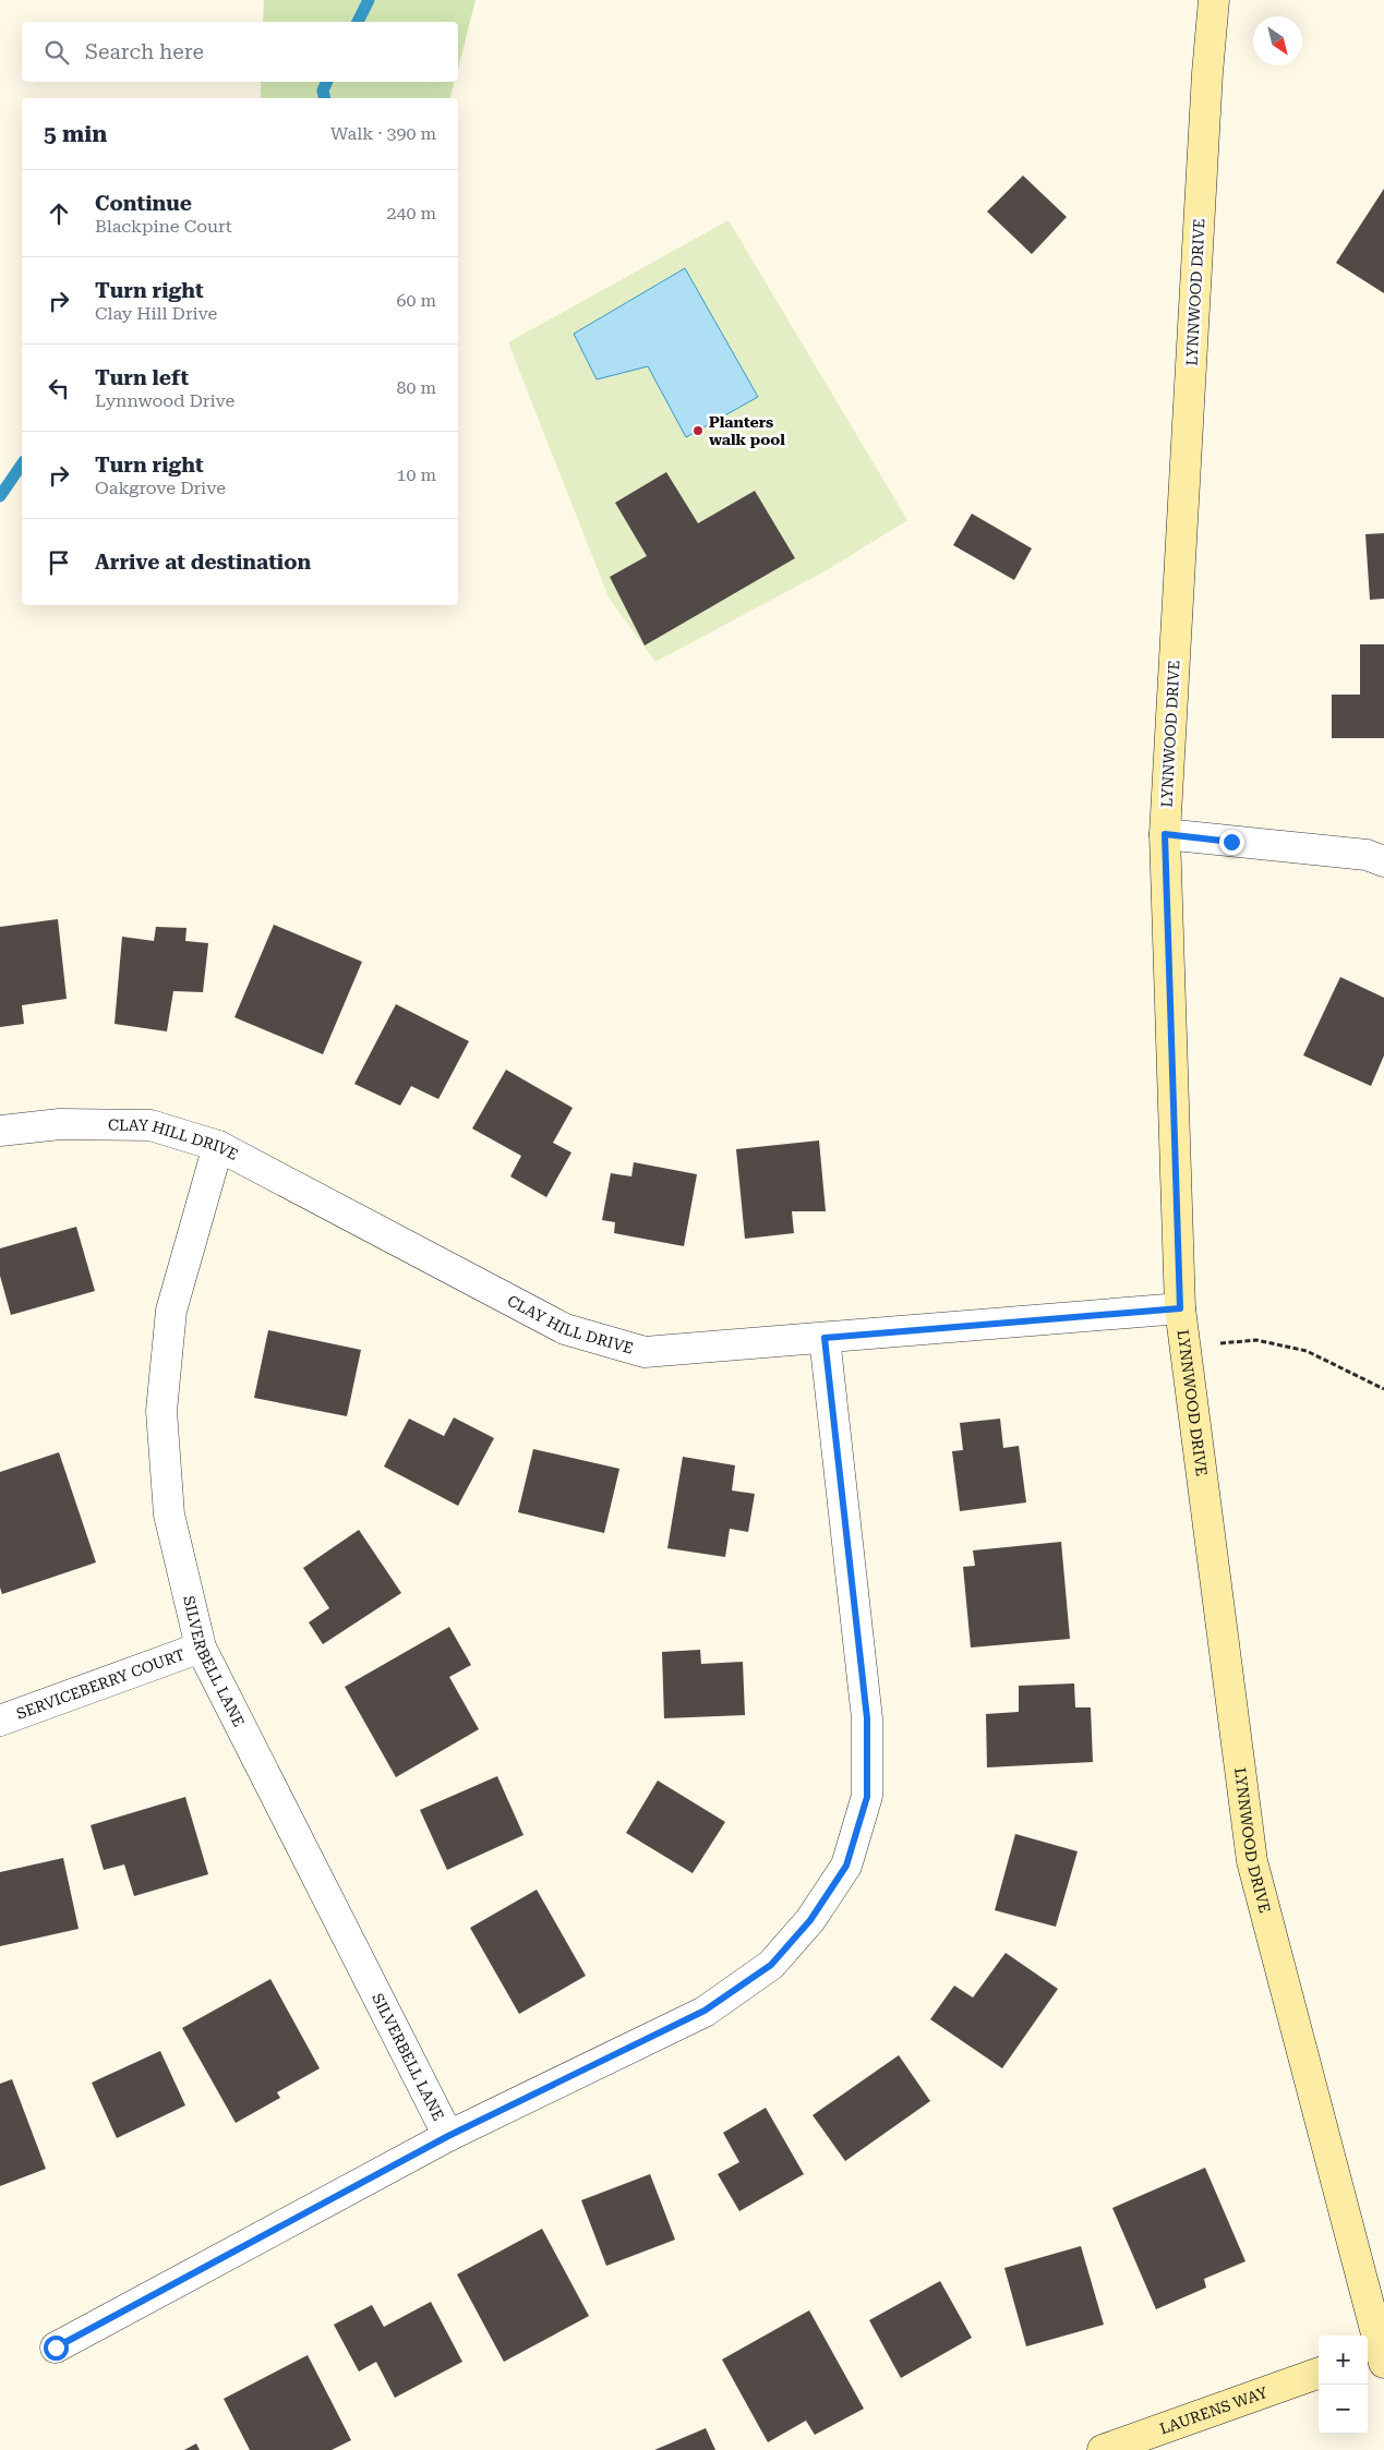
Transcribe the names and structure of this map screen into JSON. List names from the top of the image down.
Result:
{
  "streets": {
    "street": [
      "LYNNWOOD DRIVE",
      "CLAY HILL DRIVE",
      "SILVERBELL LANE",
      "SERVICEBERRY COURT",
      "LAURENS WAY"
    ]
  },
  "crossings": [
    ["LYNNWOOD DRIVE", "CLAY HILL DRIVE"],
    ["CLAY HILL DRIVE", "SILVERBELL LANE"],
    ["SILVERBELL LANE", "SERVICEBERRY COURT"]
  ],
  "places": ["Planters walk pool"],
  "north": "bottom right",
  "page": {
    "search": "Search here",
    "heading": ["5 min", "Walk · 390 m"],
    "list": [
      ["Continue", "Blackpine Court", "240 m"],
      ["Turn right", "Clay Hill Drive", "60 m"],
      ["Turn left", "Lynnwood Drive", "80 m"],
      ["Turn right", "Oakgrove Drive", "10 m"],
      "Arrive at destination"
    ],
    "map_buttons": ["+", "−"]
  }
}
